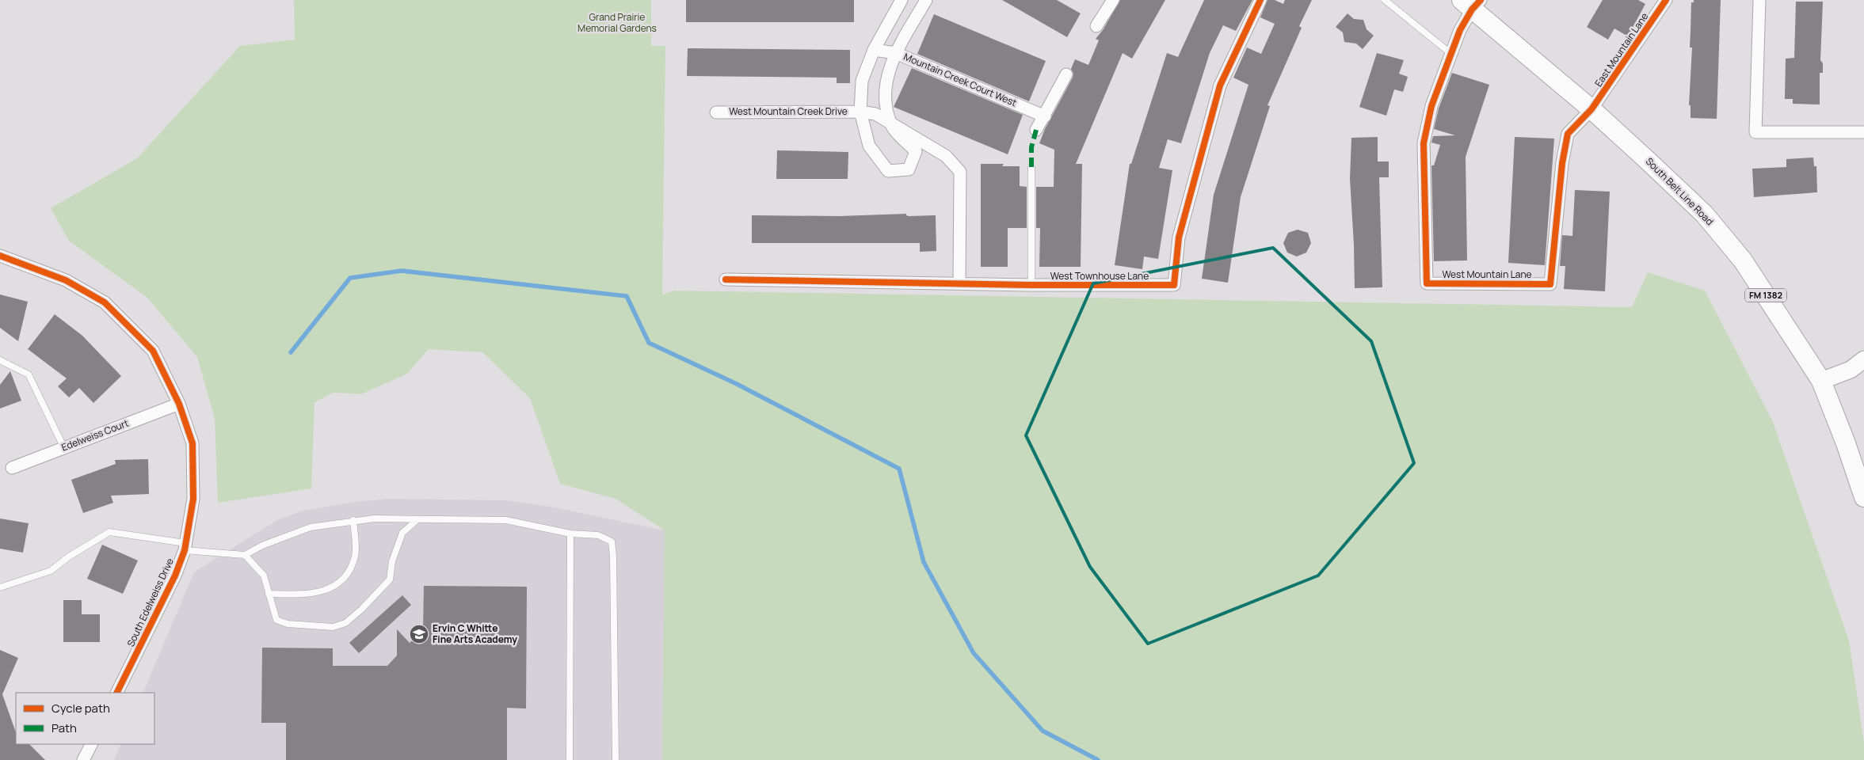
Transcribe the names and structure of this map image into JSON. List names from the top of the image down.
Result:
{
  "streets": {
    "main road": ["South Belt Line Road", "FM 1382"],
    "street": [
      "East Mountain Lane",
      "Mountain Creek Court West",
      "West Mountain Creek Drive",
      "West Mountain Lane",
      "West Townhouse Lane",
      "Edelweiss Court",
      "South Edelweiss Drive"
    ]
  },
  "crossings": [
    ["East Mountain Lane", "South Belt Line Road"],
    ["East Mountain Lane", "West Mountain Lane"],
    ["Mountain Creek Court West", "West Mountain Creek Drive"],
    ["West Mountain Creek Drive", "West Townhouse Lane"],
    ["South Belt Line Road", "West Mountain Lane"],
    ["Edelweiss Court", "South Edelweiss Drive"]
  ],
  "parks": ["Grand Prairie Memorial Gardens"],
  "places": {
    "school or university": ["Ervin C Whitte Fine Arts Academy"]
  },
  "legend": ["Cycle path", "Path"]
}
